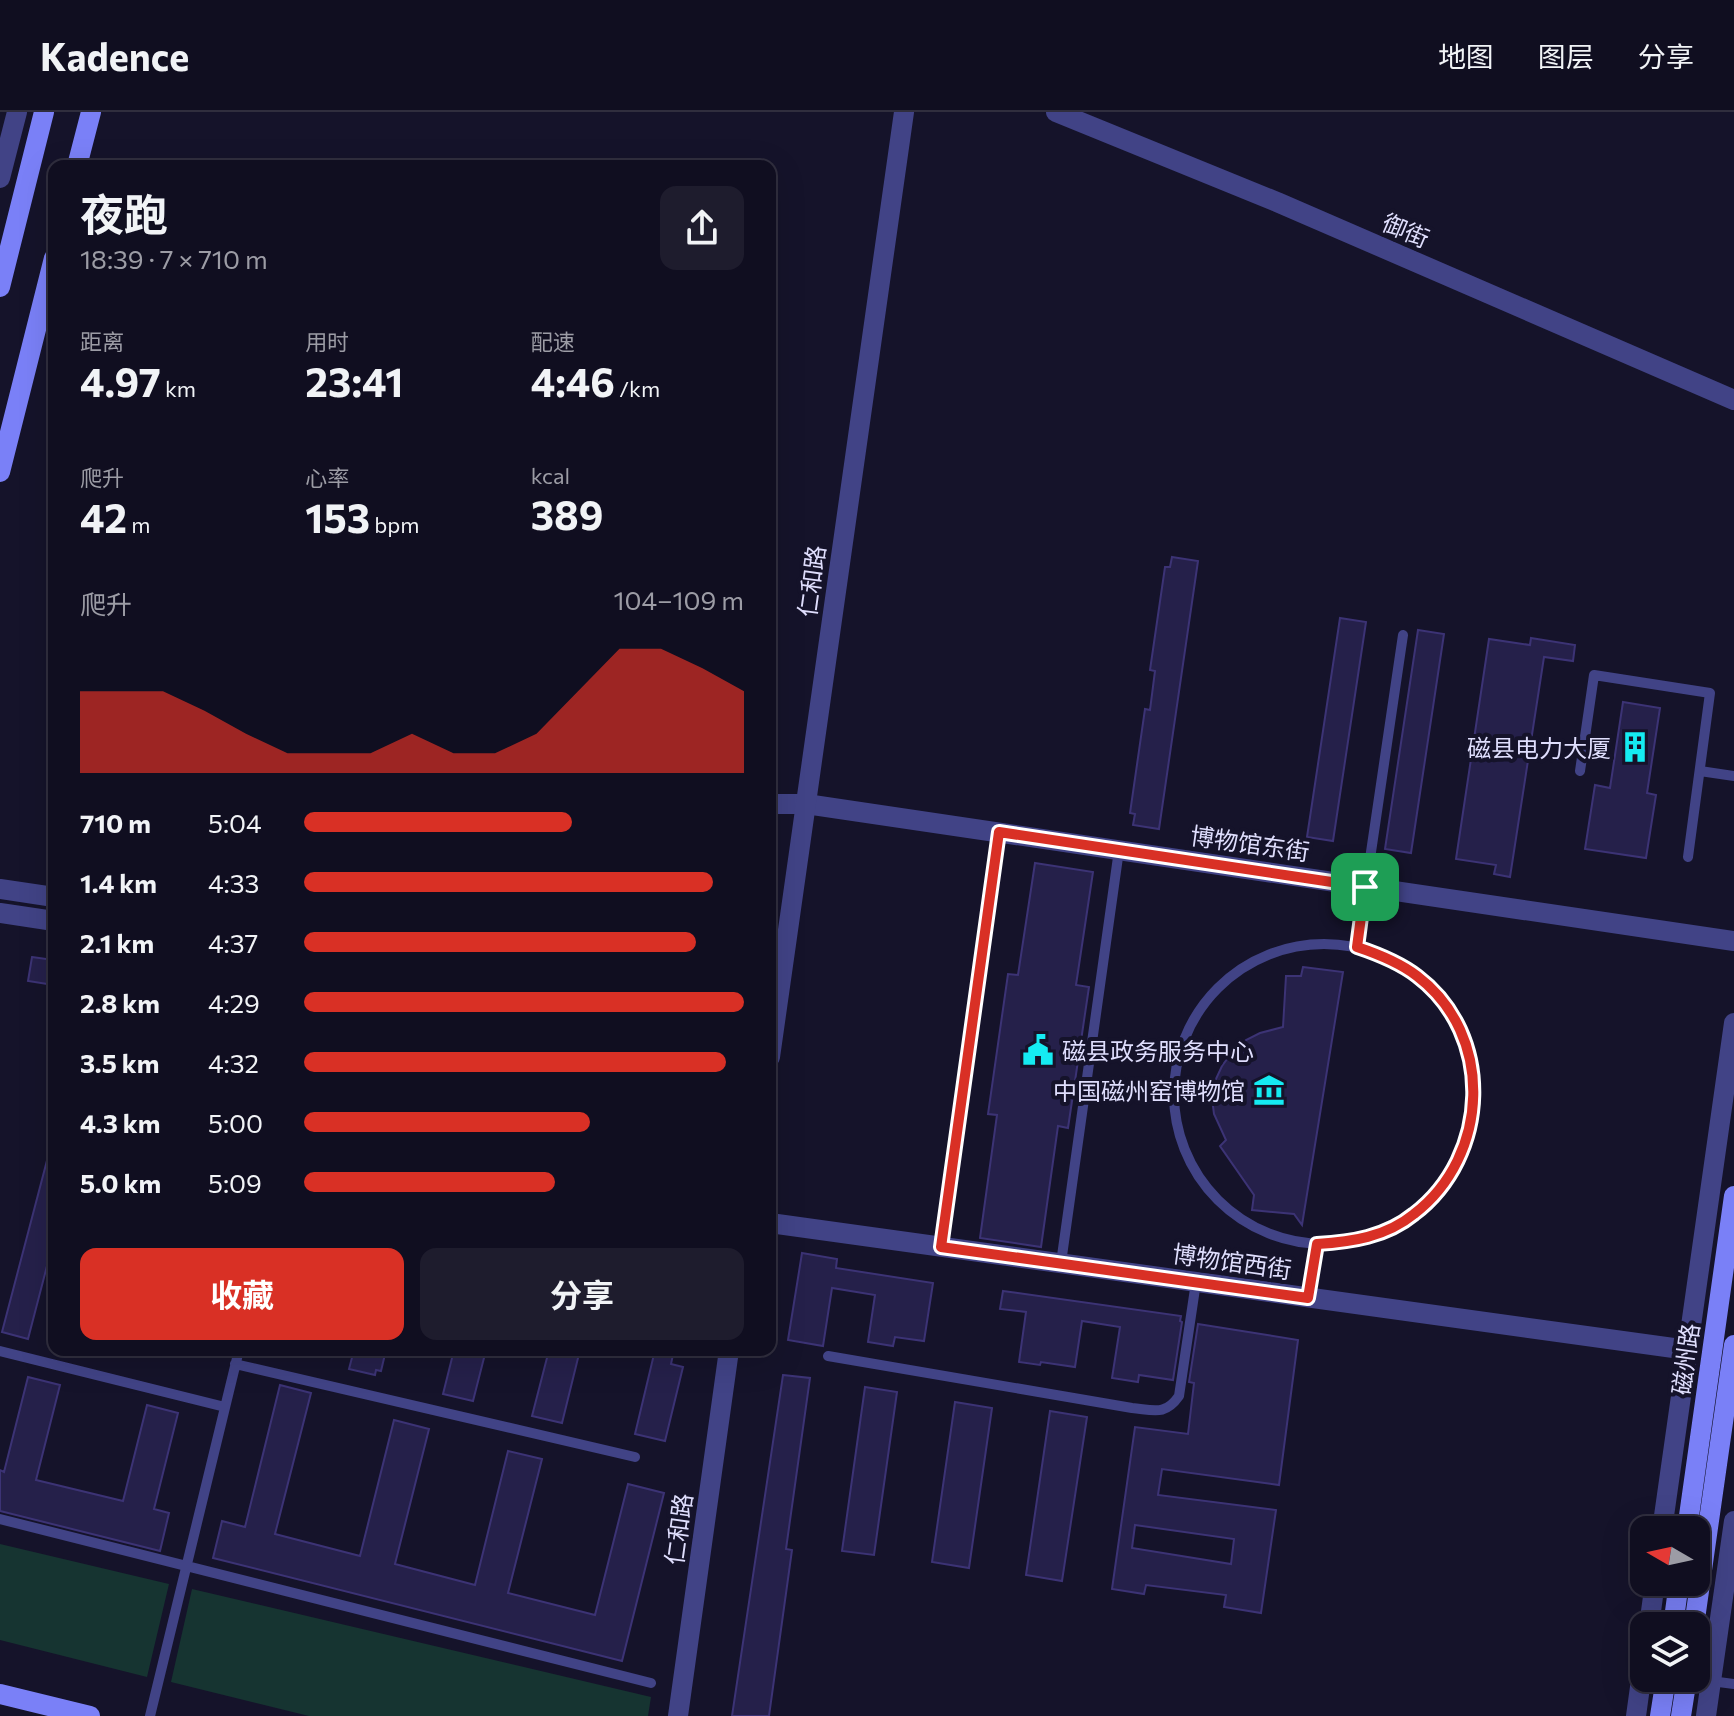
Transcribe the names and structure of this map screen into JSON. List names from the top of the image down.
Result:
{
  "streets": {
    "main road": ["磁州路"],
    "street": [
      "御街",
      "仁和路",
      "博物馆东街",
      "博物馆西街"
    ]
  },
  "crossings": [
    ["仁和路", "博物馆东街"]
  ],
  "places": {
    "building": ["磁县电力大厦"],
    "public building": ["磁县政务服务中心"],
    "museum": ["中国磁州窑博物馆"]
  },
  "north": "left",
  "page": {
    "header": "Kadence",
    "nav": ["地图", "图层", "分享"],
    "heading": ["夜跑", "18:39 · 7 × 710 m"],
    "stats": [
      ["距离", "4.97 km"],
      ["用时", "23:41"],
      ["配速", "4:46 /km"],
      ["爬升", "42 m"],
      ["心率", "153 bpm"],
      ["kcal", "389"]
    ],
    "chart": ["爬升", "104–109 m"],
    "list": [
      {
        "name": "710 m",
        "note": "5:04"
      },
      {
        "name": "1.4 km",
        "note": "4:33"
      },
      {
        "name": "2.1 km",
        "note": "4:37"
      },
      {
        "name": "2.8 km",
        "note": "4:29"
      },
      {
        "name": "3.5 km",
        "note": "4:32"
      },
      {
        "name": "4.3 km",
        "note": "5:00"
      },
      {
        "name": "5.0 km",
        "note": "5:09"
      }
    ],
    "buttons": ["收藏", "分享"]
  }
}
